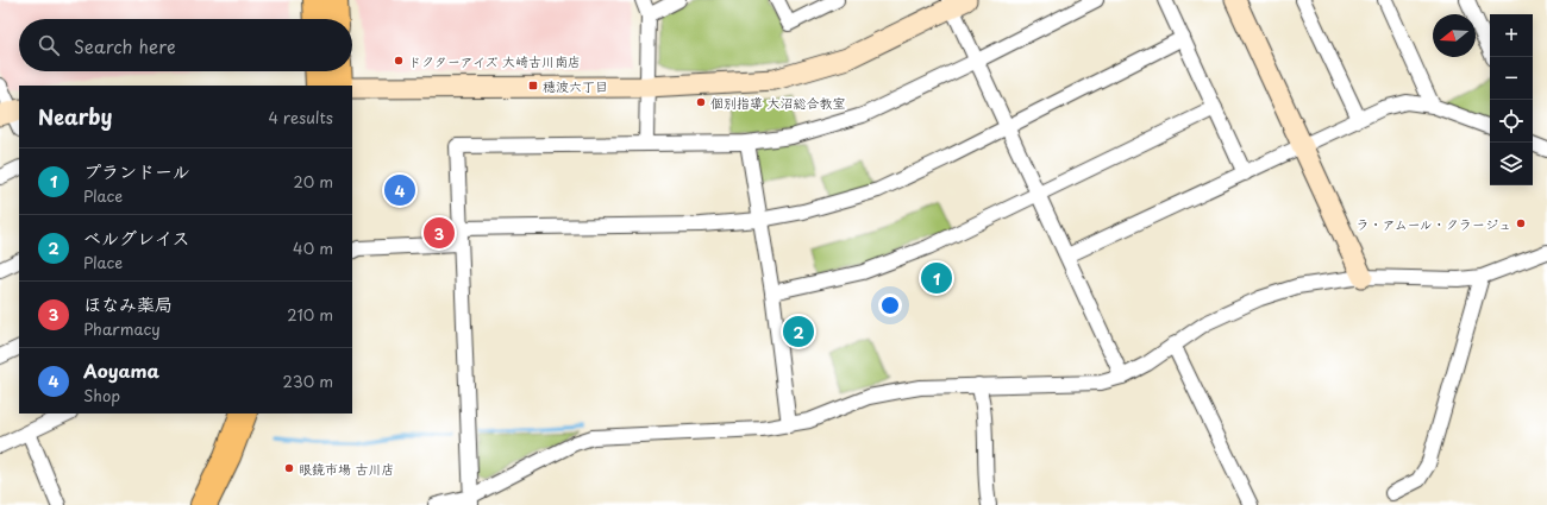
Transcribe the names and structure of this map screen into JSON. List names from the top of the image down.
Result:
{
  "places": {
    "other": [
      "ドクターアイズ 大崎古川南店",
      "個別指導 大沼総合教室",
      "ラ・アムール・クラージュ",
      "眼鏡市場 古川店"
    ],
    "transit": ["穂波六丁目"]
  },
  "north": "left",
  "page": {
    "map_buttons": ["+", "−"],
    "search": "Search here",
    "heading": ["Nearby", "4 results"],
    "list": [
      {
        "mark": "1",
        "name": "プランドール",
        "note": "Place",
        "value": "20 m"
      },
      {
        "mark": "2",
        "name": "ベルグレイス",
        "note": "Place",
        "value": "40 m"
      },
      {
        "mark": "3",
        "name": "ほなみ薬局",
        "note": "Pharmacy",
        "value": "210 m"
      },
      {
        "mark": "4",
        "name": "Aoyama",
        "note": "Shop",
        "value": "230 m"
      }
    ],
    "pins": [
      "4",
      "3",
      "1",
      "2"
    ]
  }
}
